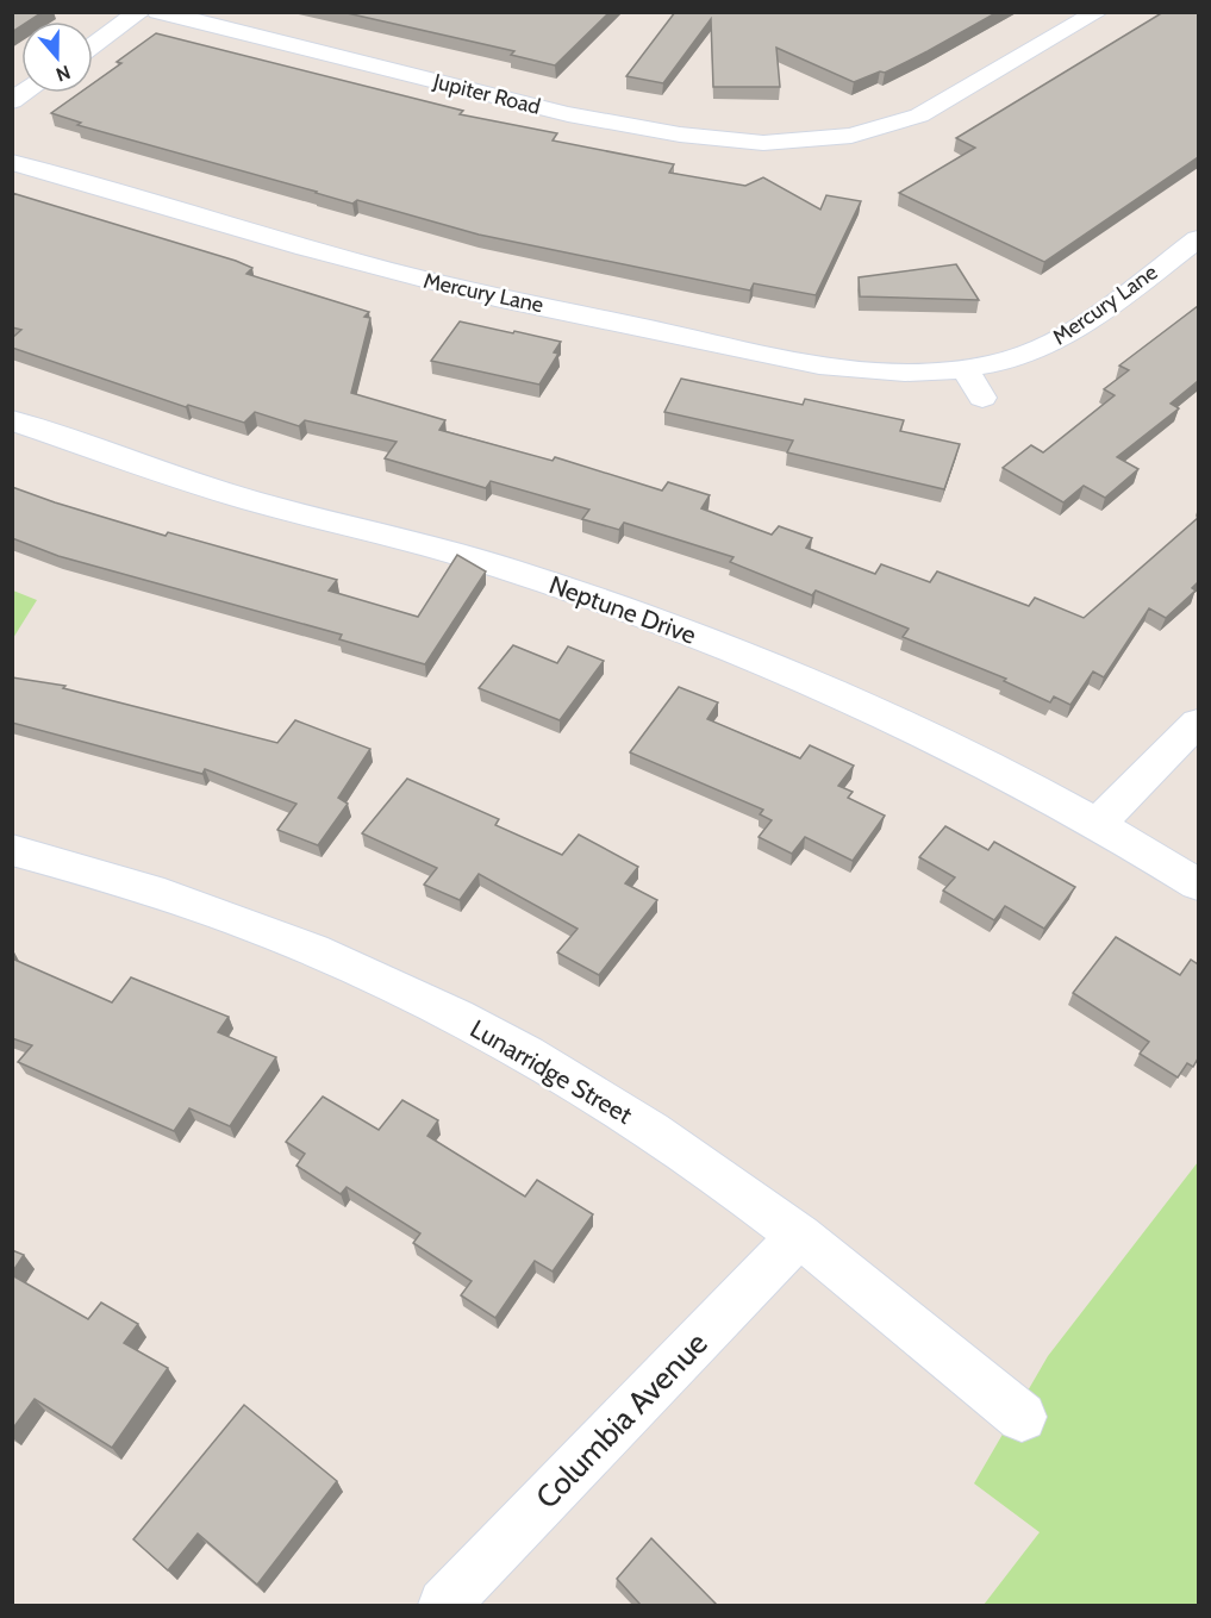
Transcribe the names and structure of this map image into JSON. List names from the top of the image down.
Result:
{
  "streets": {
    "street": [
      "Jupiter Road",
      "Mercury Lane",
      "Neptune Drive",
      "Lunarridge Street",
      "Columbia Avenue"
    ]
  },
  "crossings": [
    ["Lunarridge Street", "Columbia Avenue"]
  ],
  "north": "bottom"
}
